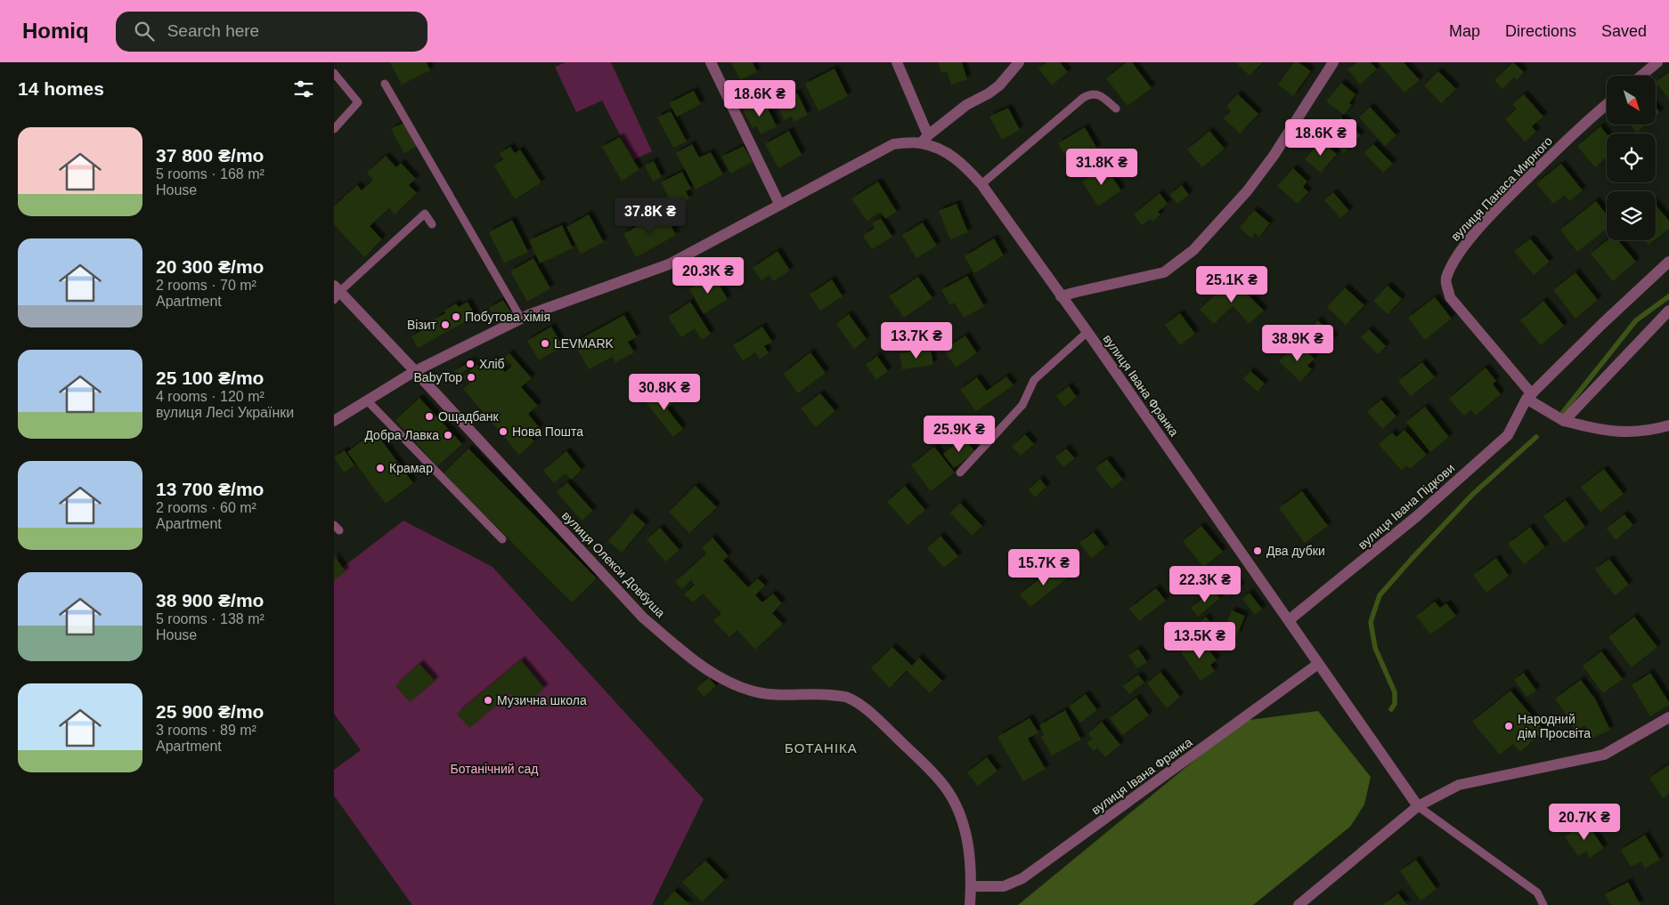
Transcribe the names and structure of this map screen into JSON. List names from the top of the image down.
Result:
{
  "streets": {
    "street": [
      "вулиця Панаса Мирного",
      "вулиця Івана Франка",
      "вулиця Івана Підкови",
      "вулиця Олекси Довбуша"
    ]
  },
  "crossings": [
    ["вулиця Панаса Мирного", "вулиця Івана Підкови"],
    ["вулиця Івана Франка", "вулиця Івана Підкови"],
    ["вулиця Івана Франка", "вулиця Олекси Довбуша"]
  ],
  "districts": ["БОТАНІКА"],
  "parks": ["Ботанічний сад"],
  "places": [
    "Побутова хімія",
    "Візит",
    "LEVMARK",
    "Хліб",
    "BabyTop",
    "Ощадбанк",
    "Нова Пошта",
    "Добра Лавка",
    "Крамар",
    "Два дубки",
    "Музична школа",
    "Народний дім Просвіта"
  ],
  "north": "bottom right",
  "page": {
    "header": "Homiq",
    "search": "Search here",
    "nav": ["Map", "Directions", "Saved"],
    "heading": "14 homes",
    "price": [
      "18.6K ₴",
      "18.6K ₴",
      "31.8K ₴",
      "37.8K ₴",
      "20.3K ₴",
      "25.1K ₴",
      "13.7K ₴",
      "38.9K ₴",
      "30.8K ₴",
      "25.9K ₴",
      "15.7K ₴",
      "22.3K ₴",
      "13.5K ₴",
      "20.7K ₴"
    ],
    "list": [
      {
        "name": "37 800 ₴/mo",
        "note": "5 rooms · 168 m² · House"
      },
      {
        "name": "20 300 ₴/mo",
        "note": "2 rooms · 70 m² · Apartment"
      },
      {
        "name": "25 100 ₴/mo",
        "note": "4 rooms · 120 m² · вулиця Лесі Українки"
      },
      {
        "name": "13 700 ₴/mo",
        "note": "2 rooms · 60 m² · Apartment"
      },
      {
        "name": "38 900 ₴/mo",
        "note": "5 rooms · 138 m² · House"
      },
      {
        "name": "25 900 ₴/mo",
        "note": "3 rooms · 89 m² · Apartment"
      }
    ]
  }
}
